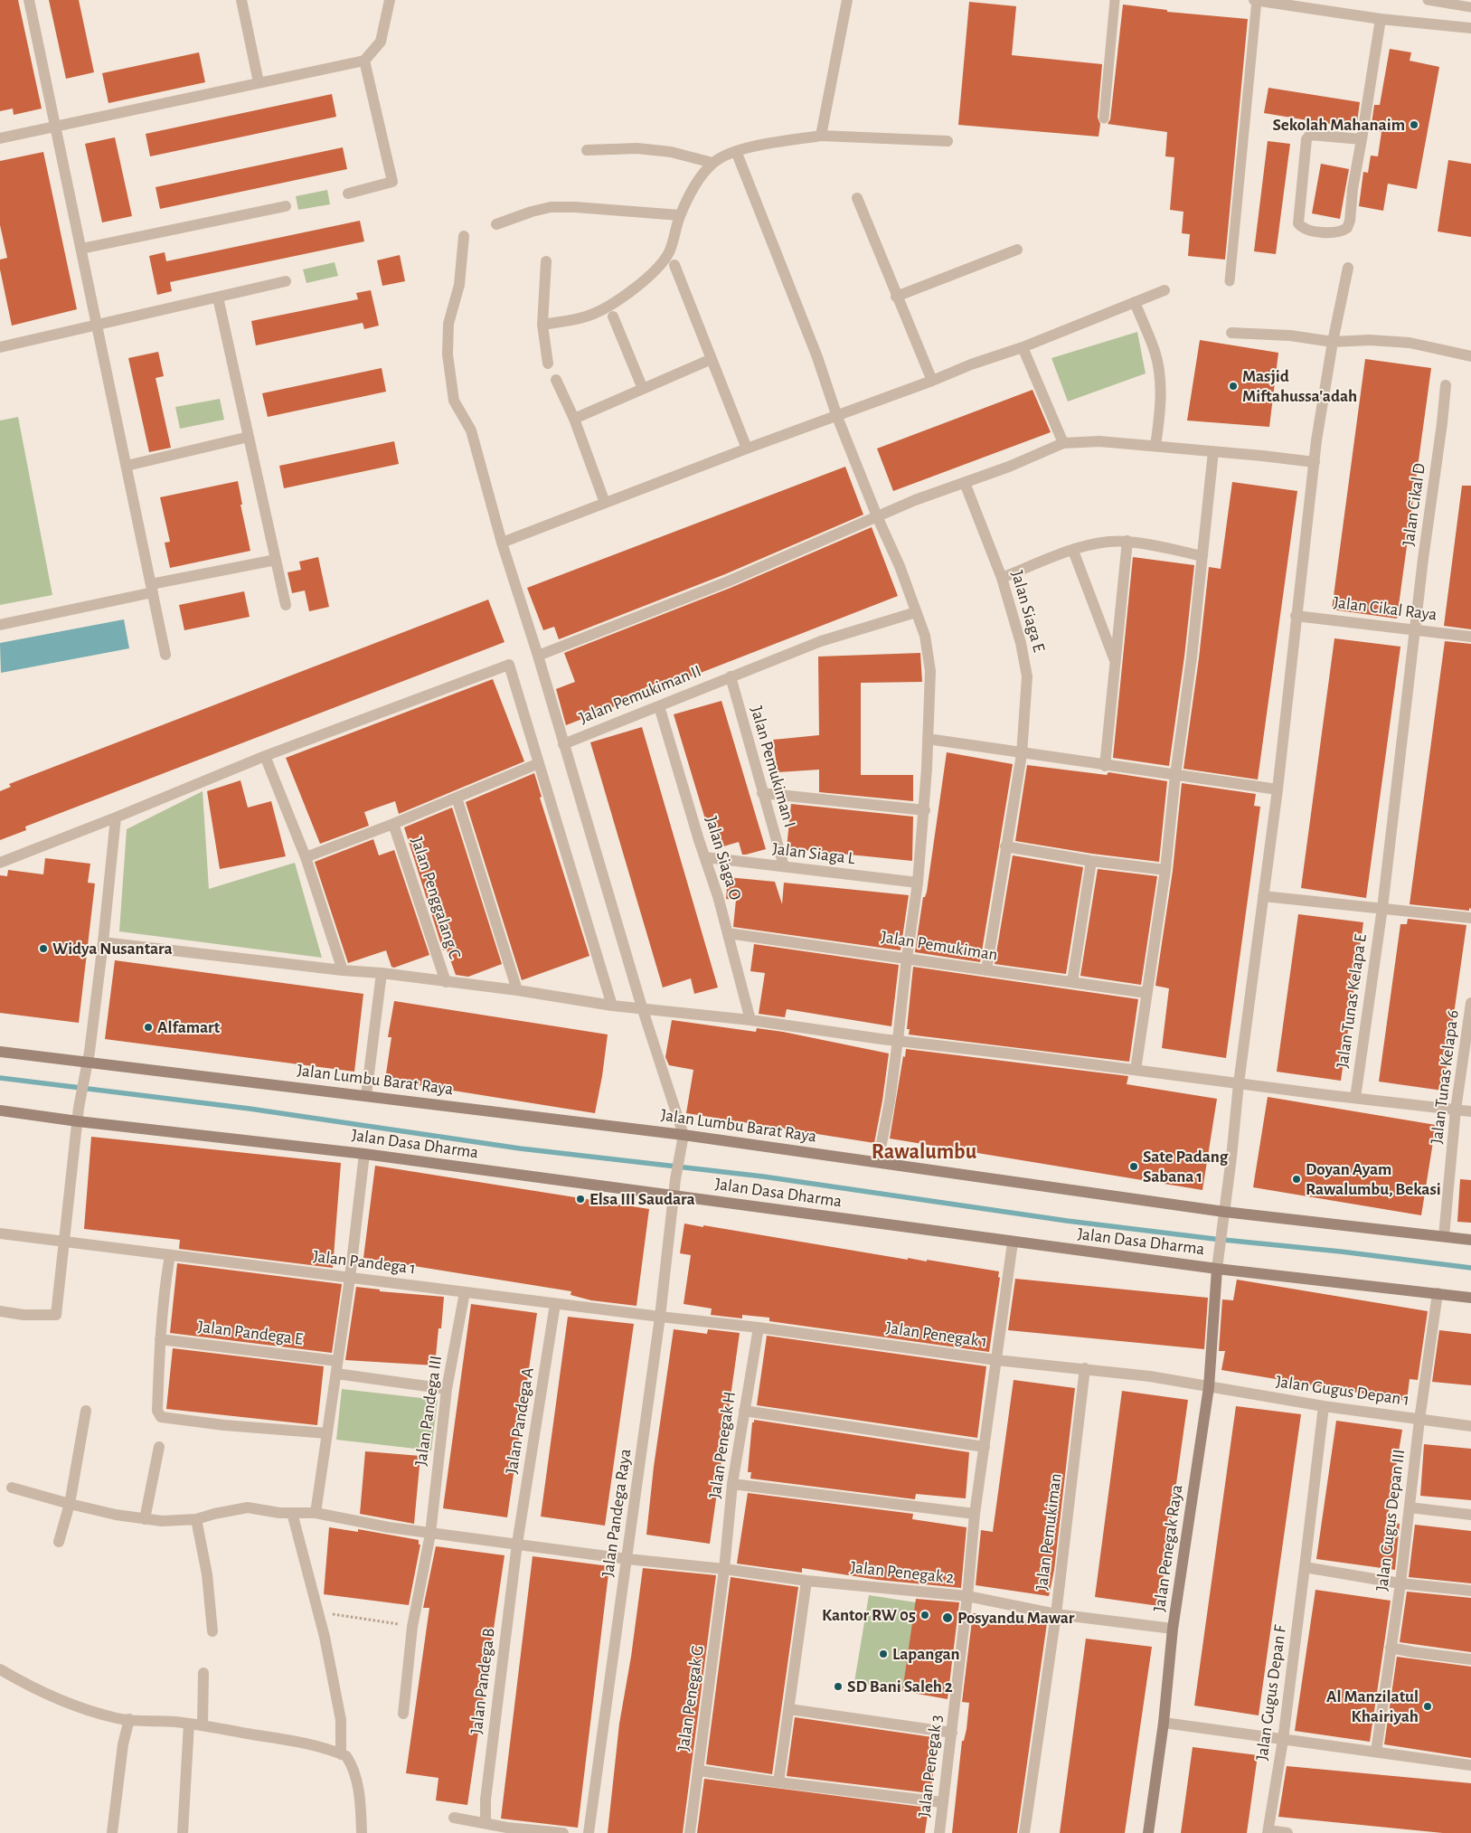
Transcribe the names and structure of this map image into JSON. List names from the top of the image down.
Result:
{
  "streets": {
    "street": [
      "Jalan Cikal D",
      "Jalan Cikal Raya",
      "Jalan Siaga E",
      "Jalan Pemukiman II",
      "Jalan Pemukiman I",
      "Jalan Siaga L",
      "Jalan Siaga O",
      "Jalan Penggalang C",
      "Jalan Pemukiman",
      "Jalan Tunas Kelapa E",
      "Jalan Tunas Kelapa 6",
      "Jalan Lumbu Barat Raya",
      "Jalan Dasa Dharma",
      "Jalan Pandega 1",
      "Jalan Pandega E",
      "Jalan Penegak 1",
      "Jalan Gugus Depan 1",
      "Jalan Pandega III",
      "Jalan Pandega A",
      "Jalan Penegak H",
      "Jalan Pandega Raya",
      "Jalan Gugus Depan III",
      "Jalan Penegak Raya",
      "Jalan Penegak 2",
      "Jalan Pandega B",
      "Jalan Gugus Depan F",
      "Jalan Penegak G",
      "Jalan Penegak 3"
    ]
  },
  "crossings": [
    ["Jalan Cikal D", "Jalan Cikal Raya"],
    ["Jalan Cikal D", "Jalan Tunas Kelapa E"],
    ["Jalan Siaga E", "Jalan Pemukiman"],
    ["Jalan Pemukiman II", "Jalan Pemukiman I"],
    ["Jalan Pemukiman II", "Jalan Siaga O"],
    ["Jalan Pemukiman I", "Jalan Siaga L"],
    ["Jalan Siaga L", "Jalan Siaga O"],
    ["Jalan Siaga O", "Jalan Pemukiman"],
    ["Jalan Pemukiman", "Jalan Penegak 1"],
    ["Jalan Pemukiman", "Jalan Penegak 2"],
    ["Jalan Tunas Kelapa 6", "Jalan Lumbu Barat Raya"],
    ["Jalan Lumbu Barat Raya", "Jalan Pandega Raya"],
    ["Jalan Dasa Dharma", "Jalan Pandega Raya"],
    ["Jalan Dasa Dharma", "Jalan Gugus Depan III"],
    ["Jalan Dasa Dharma", "Jalan Penegak Raya"],
    ["Jalan Dasa Dharma", "Jalan Penegak 3"],
    ["Jalan Pandega 1", "Jalan Penegak 1"],
    ["Jalan Pandega 1", "Jalan Pandega III"],
    ["Jalan Pandega 1", "Jalan Pandega A"],
    ["Jalan Pandega 1", "Jalan Pandega Raya"],
    ["Jalan Penegak 1", "Jalan Gugus Depan 1"],
    ["Jalan Penegak 1", "Jalan Penegak H"],
    ["Jalan Penegak 1", "Jalan Pandega Raya"],
    ["Jalan Penegak 1", "Jalan Penegak Raya"],
    ["Jalan Penegak 1", "Jalan Penegak 3"],
    ["Jalan Gugus Depan 1", "Jalan Gugus Depan III"],
    ["Jalan Gugus Depan 1", "Jalan Penegak Raya"],
    ["Jalan Gugus Depan 1", "Jalan Gugus Depan F"],
    ["Jalan Pandega III", "Jalan Penegak 2"],
    ["Jalan Pandega A", "Jalan Penegak 2"],
    ["Jalan Pandega A", "Jalan Pandega B"],
    ["Jalan Penegak H", "Jalan Penegak 2"],
    ["Jalan Penegak H", "Jalan Penegak G"],
    ["Jalan Pandega Raya", "Jalan Penegak 2"],
    ["Jalan Penegak Raya", "Jalan Penegak 2"],
    ["Jalan Penegak 2", "Jalan Pandega B"],
    ["Jalan Penegak 2", "Jalan Penegak G"],
    ["Jalan Penegak 2", "Jalan Penegak 3"]
  ],
  "districts": ["Rawalumbu"],
  "places": [
    "Sekolah Mahanaim",
    "Masjid Miftahussa'adah",
    "Widya Nusantara",
    "Alfamart",
    "Sate Padang Sabana 1",
    "Doyan Ayam Rawalumbu, Bekasi",
    "Elsa III Saudara",
    "Kantor RW 05",
    "Posyandu Mawar",
    "Lapangan",
    "SD Bani Saleh 2",
    "Al Manzilatul Khairiyah"
  ]
}
